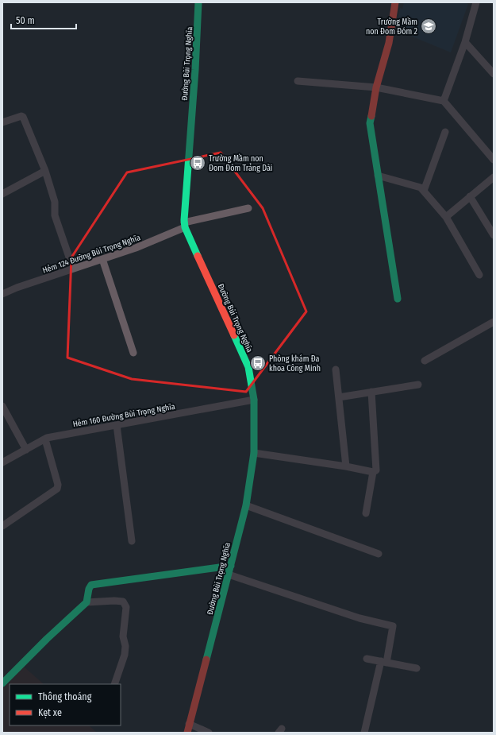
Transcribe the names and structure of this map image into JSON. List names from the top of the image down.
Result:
{
  "streets": {
    "street": ["Đường Bùi Trọng Nghĩa", "Hẻm 124 Đường Bùi Trọng Nghĩa", "Hẻm 160 Đường Bùi Trọng Nghĩa"]
  },
  "crossings": [
    ["Đường Bùi Trọng Nghĩa", "Hẻm 124 Đường Bùi Trọng Nghĩa"],
    ["Đường Bùi Trọng Nghĩa", "Hẻm 160 Đường Bùi Trọng Nghĩa"]
  ],
  "places": {
    "school or university": ["Trường Mầm non Đom Đóm 2"],
    "bus stop": ["Trường Mầm non Đom Đóm Trảng Dài", "Phòng khám Đa khoa Công Minh"]
  },
  "legend": ["Thông thoáng", "Kẹt xe"],
  "scale_bar": "50 m"
}
